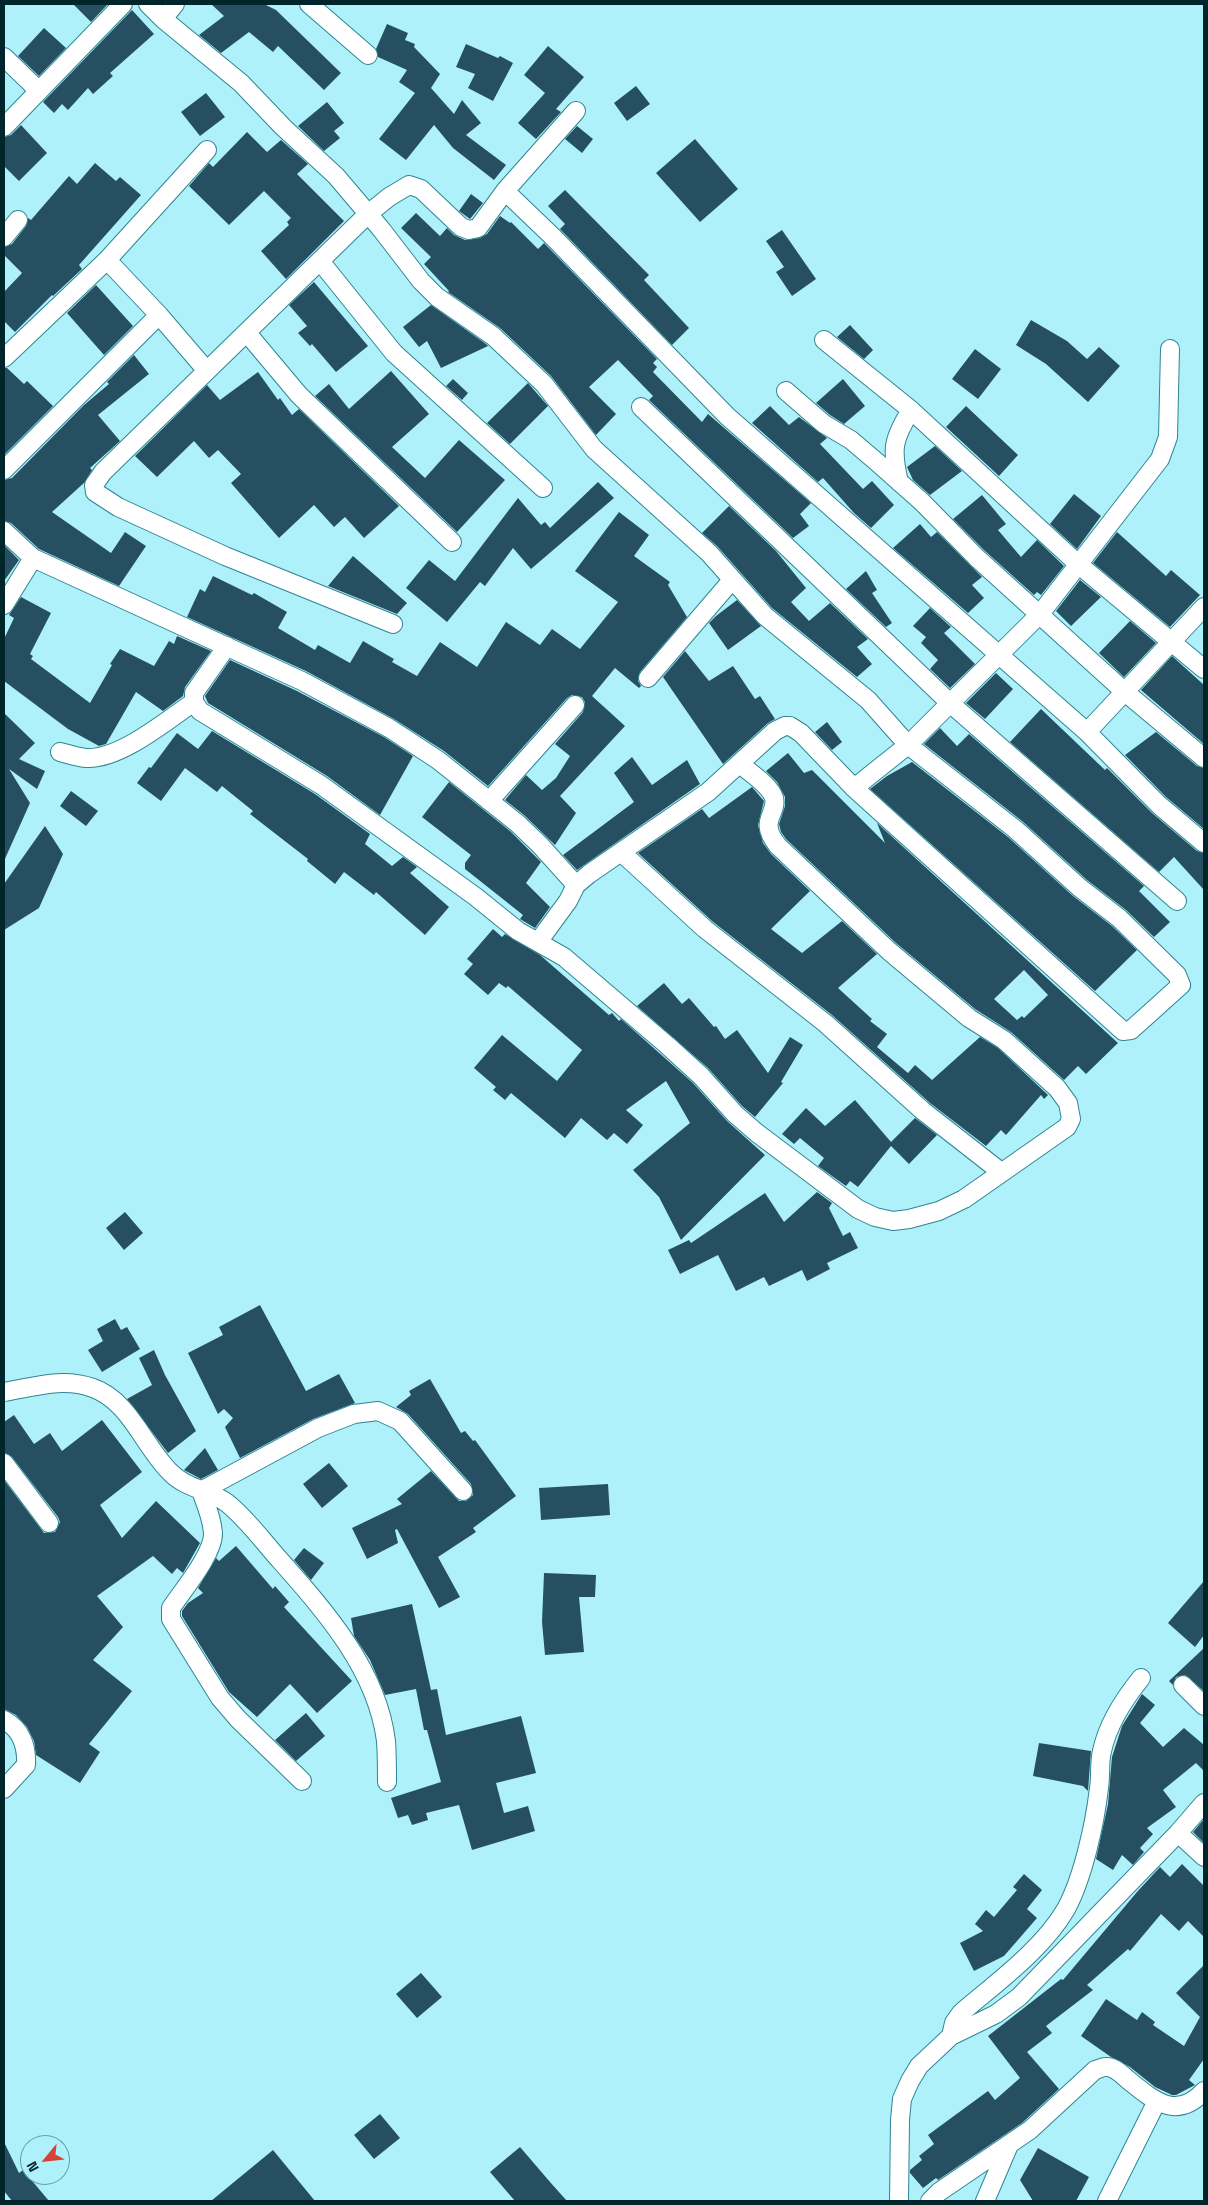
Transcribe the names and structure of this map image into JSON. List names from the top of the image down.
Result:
{
  "north": "bottom left"
}
